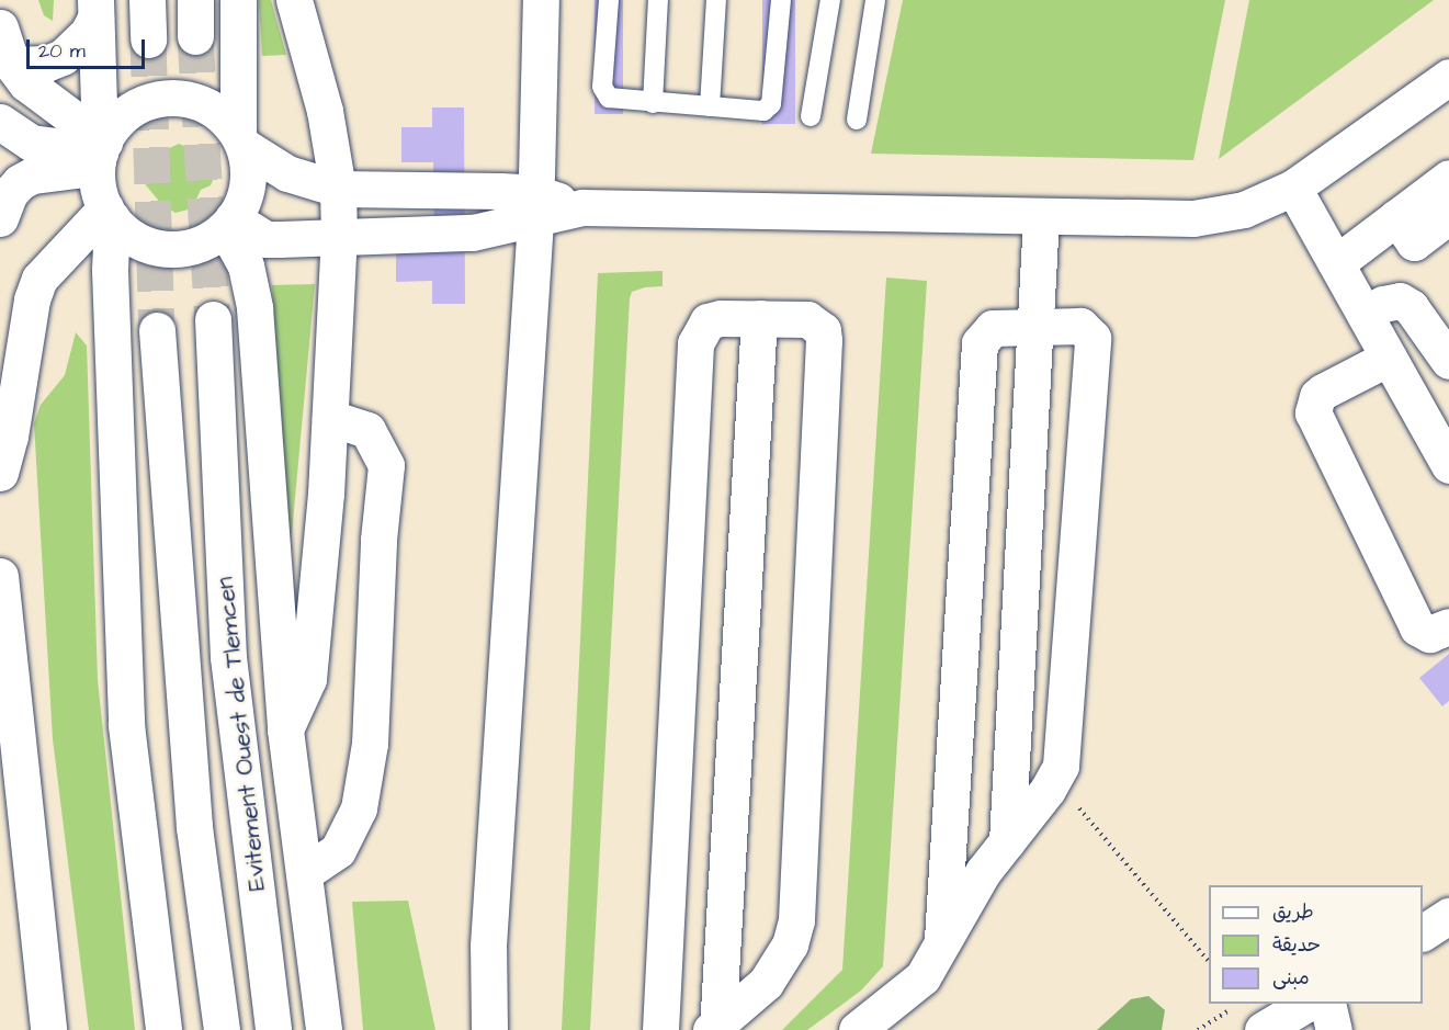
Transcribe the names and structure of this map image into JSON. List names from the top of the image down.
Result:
{
  "streets": {
    "main road": ["Evitement Ouest de Tlemcen"]
  },
  "legend": ["طريق", "حديقة", "مبنى"],
  "scale_bar": "20 m"
}
